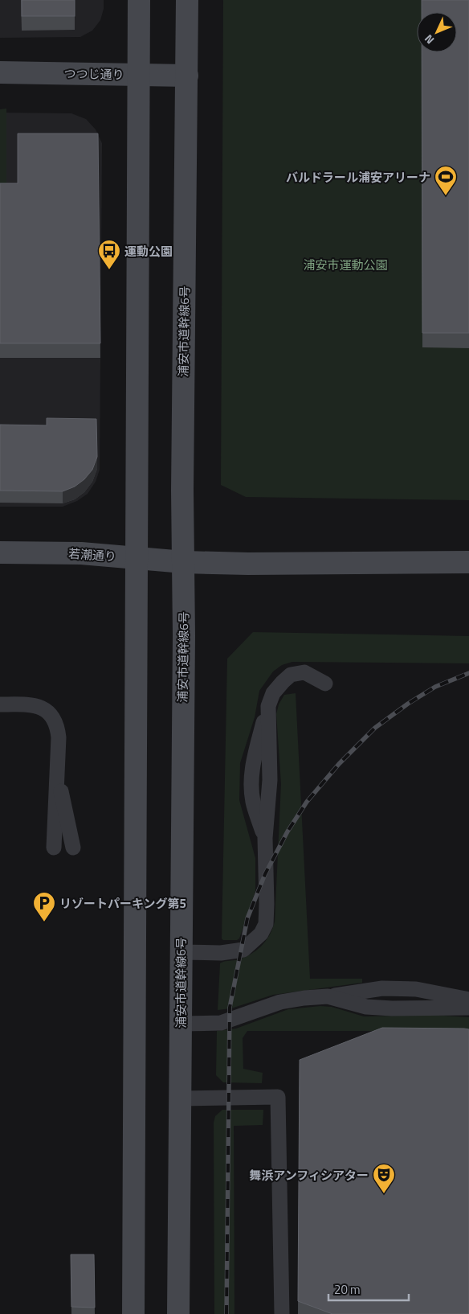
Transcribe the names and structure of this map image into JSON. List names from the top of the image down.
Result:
{
  "streets": {
    "street": ["つつじ通り", "浦安市道幹線6号", "若潮通り"]
  },
  "crossings": [
    ["つつじ通り", "浦安市道幹線6号"],
    ["浦安市道幹線6号", "若潮通り"]
  ],
  "parks": ["浦安市運動公園"],
  "places": {
    "sports": ["バルドラール浦安アリーナ"],
    "bus stop": ["運動公園"],
    "parking": ["リゾートパーキング第5"],
    "theatre": ["舞浜アンフィシアター"]
  },
  "scale_bar": "20 m",
  "north": "bottom left"
}
